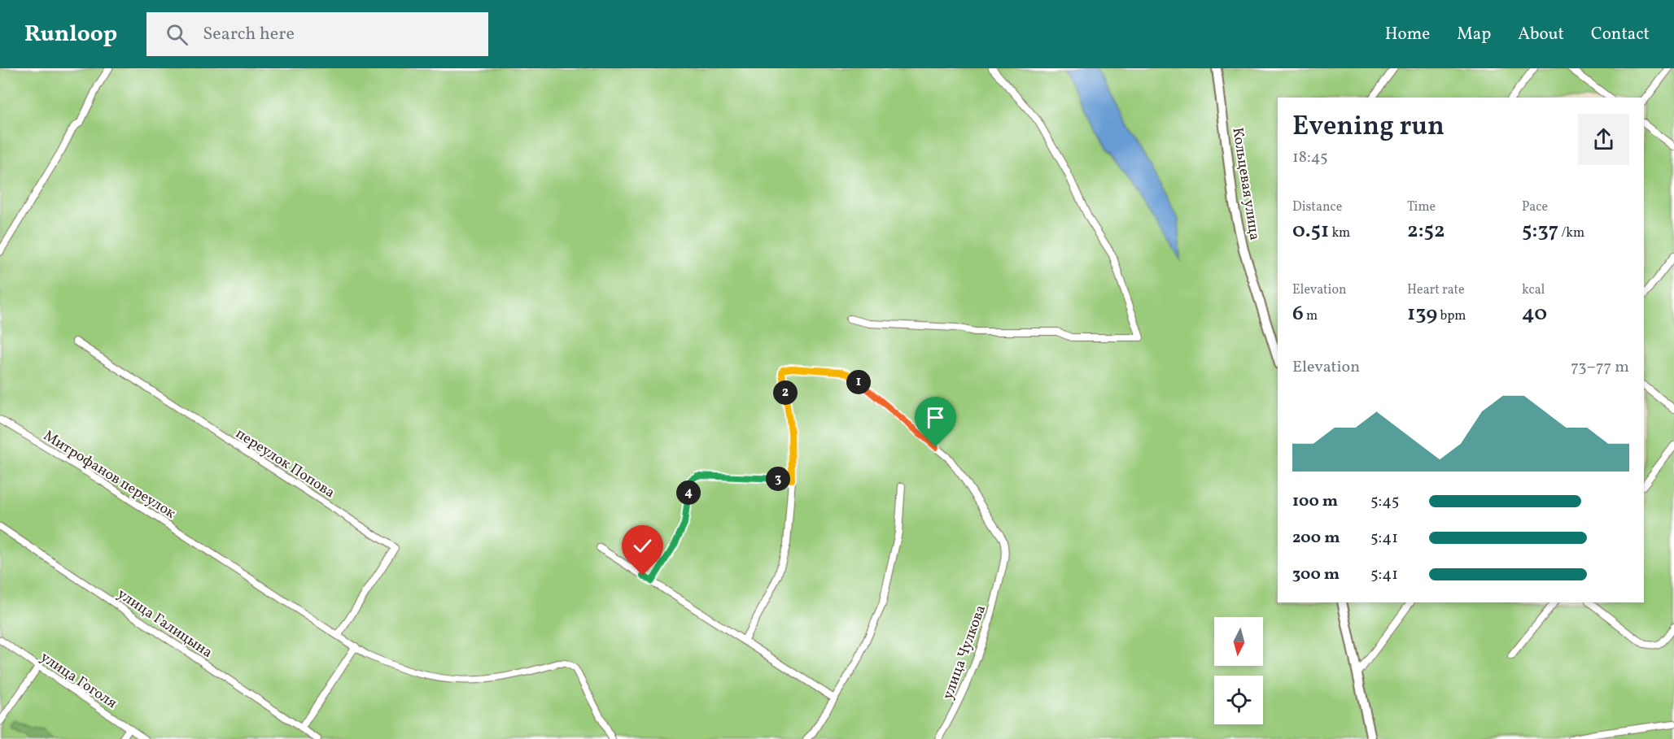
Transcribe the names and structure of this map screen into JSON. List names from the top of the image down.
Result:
{
  "streets": {
    "street": [
      "Кольцевая улица",
      "переулок Попова",
      "Митрофанов переулок",
      "улица Галицына",
      "улица Чулкова",
      "улица Гоголя"
    ]
  },
  "crossings": [
    ["переулок Попова", "Митрофанов переулок"]
  ],
  "north": "bottom",
  "page": {
    "header": "Runloop",
    "search": "Search here",
    "nav": [
      "Home",
      "Map",
      "About",
      "Contact"
    ],
    "heading": ["Evening run", "18:45"],
    "stats": [
      ["Distance", "0.51 km"],
      ["Time", "2:52"],
      ["Pace", "5:37 /km"],
      ["Elevation", "6 m"],
      ["Heart rate", "139 bpm"],
      ["kcal", "40"]
    ],
    "chart": ["Elevation", "73–77 m"],
    "pins": [
      "1",
      "2",
      "3",
      "4"
    ],
    "list": [
      {
        "name": "100 m",
        "note": "5:45"
      },
      {
        "name": "200 m",
        "note": "5:41"
      },
      {
        "name": "300 m",
        "note": "5:41"
      }
    ]
  }
}
